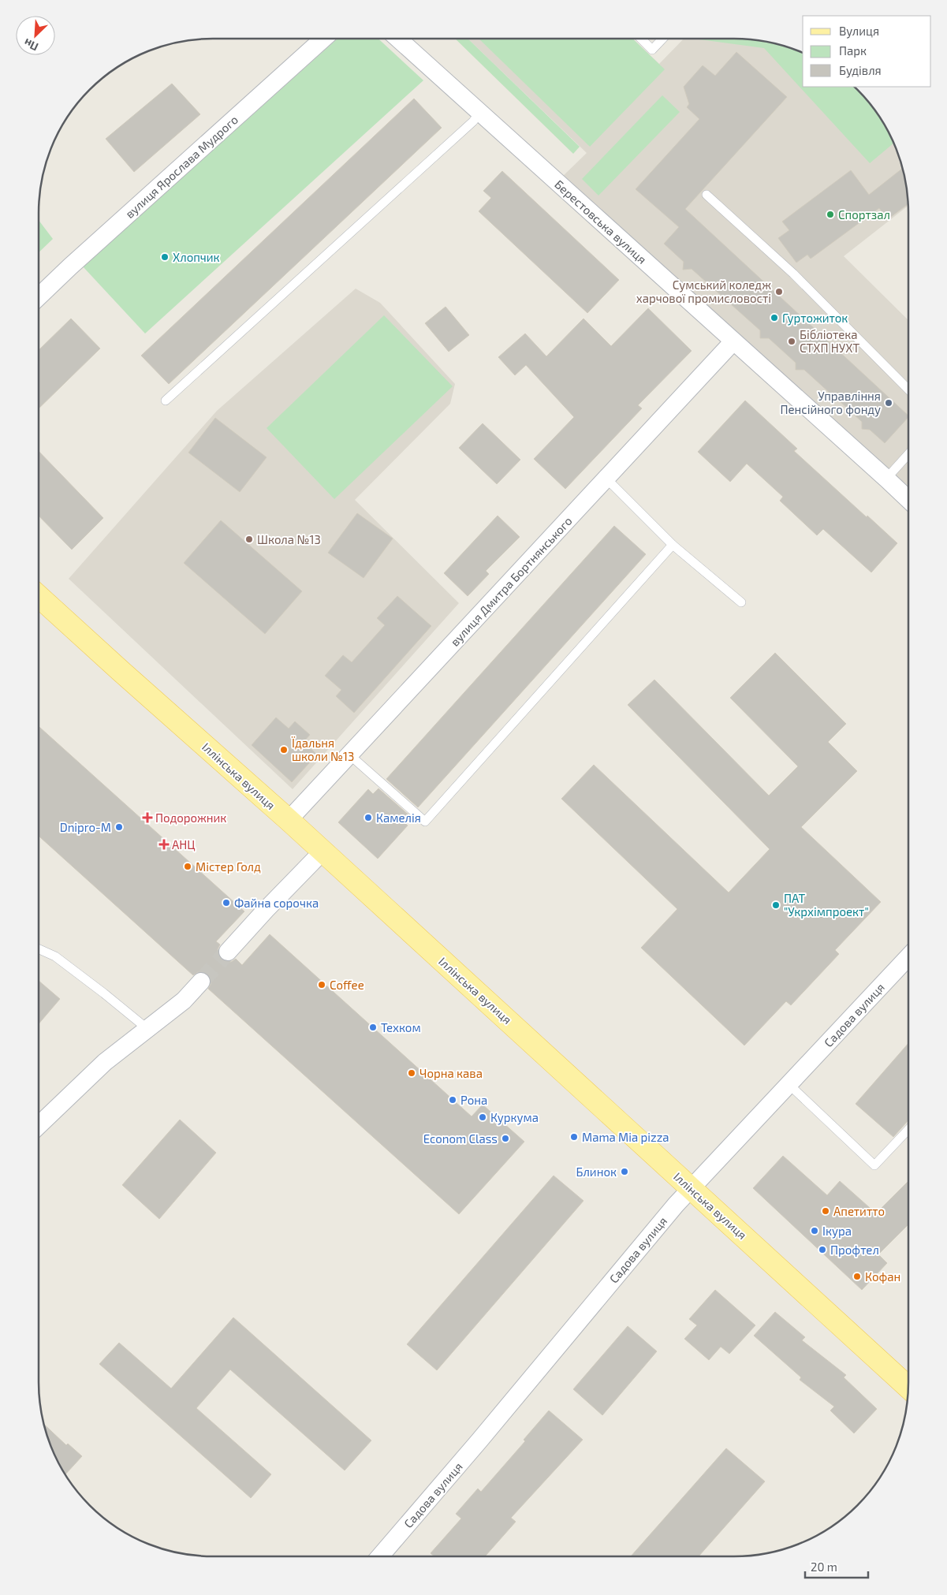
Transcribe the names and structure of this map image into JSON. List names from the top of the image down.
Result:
{
  "streets": {
    "main road": ["Іллінська вулиця"],
    "street": [
      "вулиця Ярослава Мудрого",
      "Берестовська вулиця",
      "вулиця Дмитра Бортнянського",
      "Садова вулиця"
    ]
  },
  "crossings": [
    ["Берестовська вулиця", "вулиця Дмитра Бортнянського"],
    ["вулиця Дмитра Бортнянського", "Іллінська вулиця"],
    ["Іллінська вулиця", "Садова вулиця"]
  ],
  "places": {
    "other": [
      "Спортзал",
      "Хлопчик",
      "Сумський коледж харчової промисловості",
      "Гуртожиток",
      "Бібліотека СТХП НУХТ",
      "Управління Пенсійного фонду",
      "Школа №13",
      "Їдальня школи №13",
      "Камелія",
      "Dnipro-M",
      "Містер Голд",
      "Файна сорочка",
      "ПАТ \"Укрхімпроект\"",
      "Coffee",
      "Техком",
      "Чорна кава",
      "Рона",
      "Куркума",
      "Mama Mia pizza",
      "Econom Class",
      "Блинок",
      "Апетитто",
      "Ікура",
      "Профтел",
      "Кофан"
    ],
    "health": ["Подорожник", "АНЦ"]
  },
  "legend": ["Вулиця", "Парк", "Будівля"],
  "scale_bar": "20 m",
  "north": "bottom left"
}
